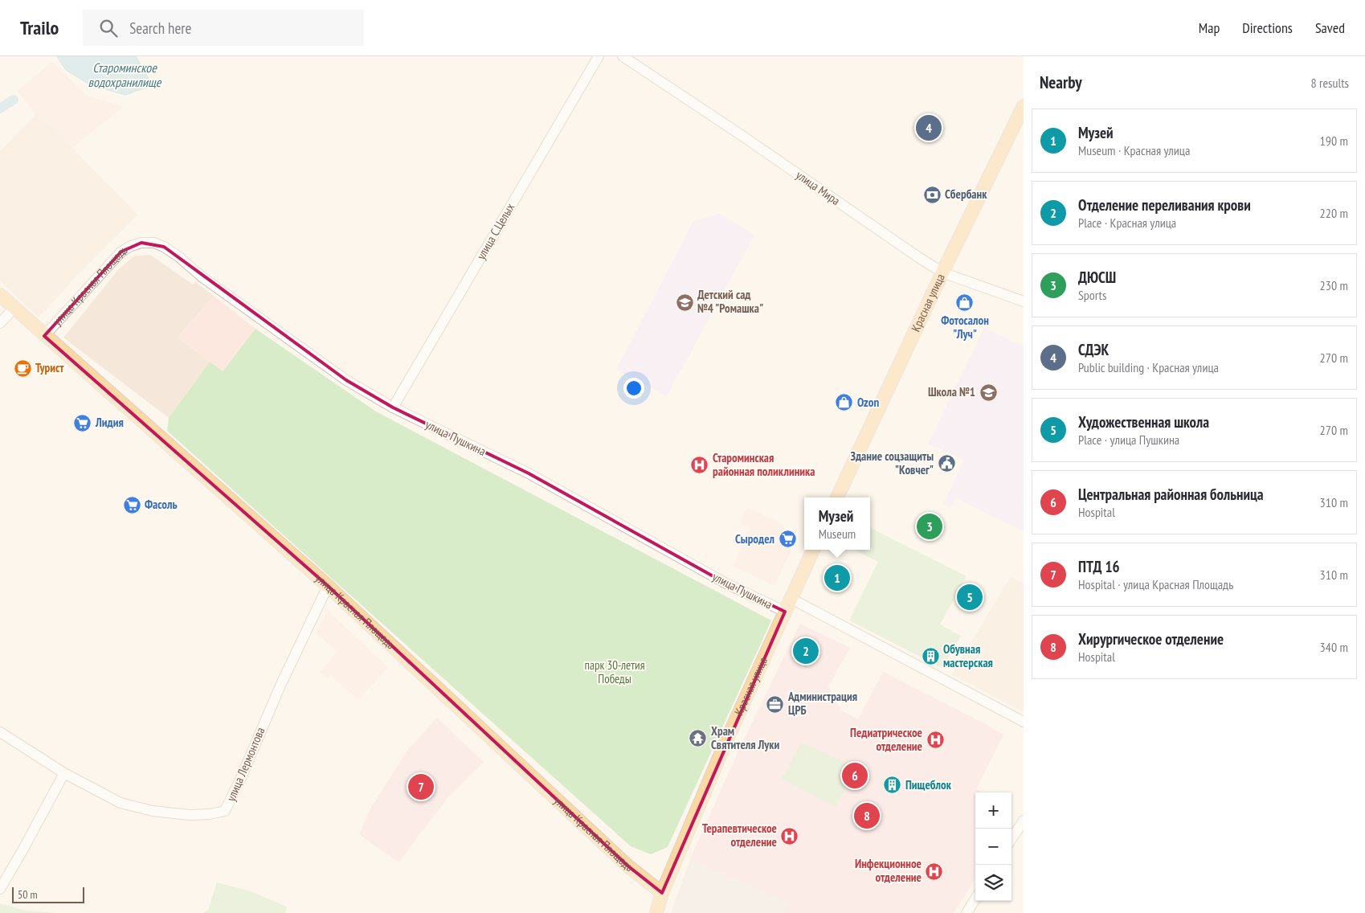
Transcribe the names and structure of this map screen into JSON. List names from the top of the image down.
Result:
{
  "streets": {
    "main road": ["улица Красная Площадь", "Красная улица"],
    "street": [
      "улица Мира",
      "улица С.Целых",
      "улица Пушкина",
      "улица Лермонтова"
    ]
  },
  "crossings": [
    ["улица Мира", "Красная улица"],
    ["улица С.Целых", "улица Пушкина"],
    ["улица Красная Площадь", "Красная улица"],
    ["улица Красная Площадь", "улица Пушкина"],
    ["улица Красная Площадь", "улица Лермонтова"],
    ["Красная улица", "улица Пушкина"]
  ],
  "water": ["Староминское водохранилище"],
  "parks": ["парк 30-летия Победы"],
  "places": {
    "bank": ["Сбербанк"],
    "school or university": ["Детский сад №4 \"Ромашка\"", "Школа №1"],
    "shop": ["Фотосалон \"Луч\"", "Ozon"],
    "cafe": ["Турист"],
    "supermarket": ["Лидия", "Фасоль", "Сыродел"],
    "public building": ["Здание соцзащиты \"Ковчег\""],
    "hospital": [
      "Староминская районная поликлиника",
      "Педиатрическое отделение",
      "Терапевтическое отделение",
      "Инфекционное отделение"
    ],
    "building": ["Обувная мастерская", "Пищеблок"],
    "office": ["Администрация ЦРБ"],
    "temple": ["Храм Святителя Луки"]
  },
  "scale_bar": "50 m",
  "page": {
    "header": "Trailo",
    "search": "Search here",
    "nav": ["Map", "Directions", "Saved"],
    "heading": ["Nearby", "8 results"],
    "list": [
      {
        "mark": "1",
        "name": "Музей",
        "note": "Museum · Красная улица",
        "value": "190 m"
      },
      {
        "mark": "2",
        "name": "Отделение переливания крови",
        "note": "Place · Красная улица",
        "value": "220 m"
      },
      {
        "mark": "3",
        "name": "ДЮСШ",
        "note": "Sports",
        "value": "230 m"
      },
      {
        "mark": "4",
        "name": "СДЭК",
        "note": "Public building · Красная улица",
        "value": "270 m"
      },
      {
        "mark": "5",
        "name": "Художественная школа",
        "note": "Place · улица Пушкина",
        "value": "270 m"
      },
      {
        "mark": "6",
        "name": "Центральная районная больница",
        "note": "Hospital",
        "value": "310 m"
      },
      {
        "mark": "7",
        "name": "ПТД 16",
        "note": "Hospital · улица Красная Площадь",
        "value": "310 m"
      },
      {
        "mark": "8",
        "name": "Хирургическое отделение",
        "note": "Hospital",
        "value": "340 m"
      }
    ],
    "pins": [
      "4",
      "3",
      "1",
      "5",
      "2",
      "6",
      "7",
      "8"
    ],
    "popup": ["Музей", "Museum"],
    "map_buttons": ["+", "−"],
    "scale": "50 m"
  }
}
